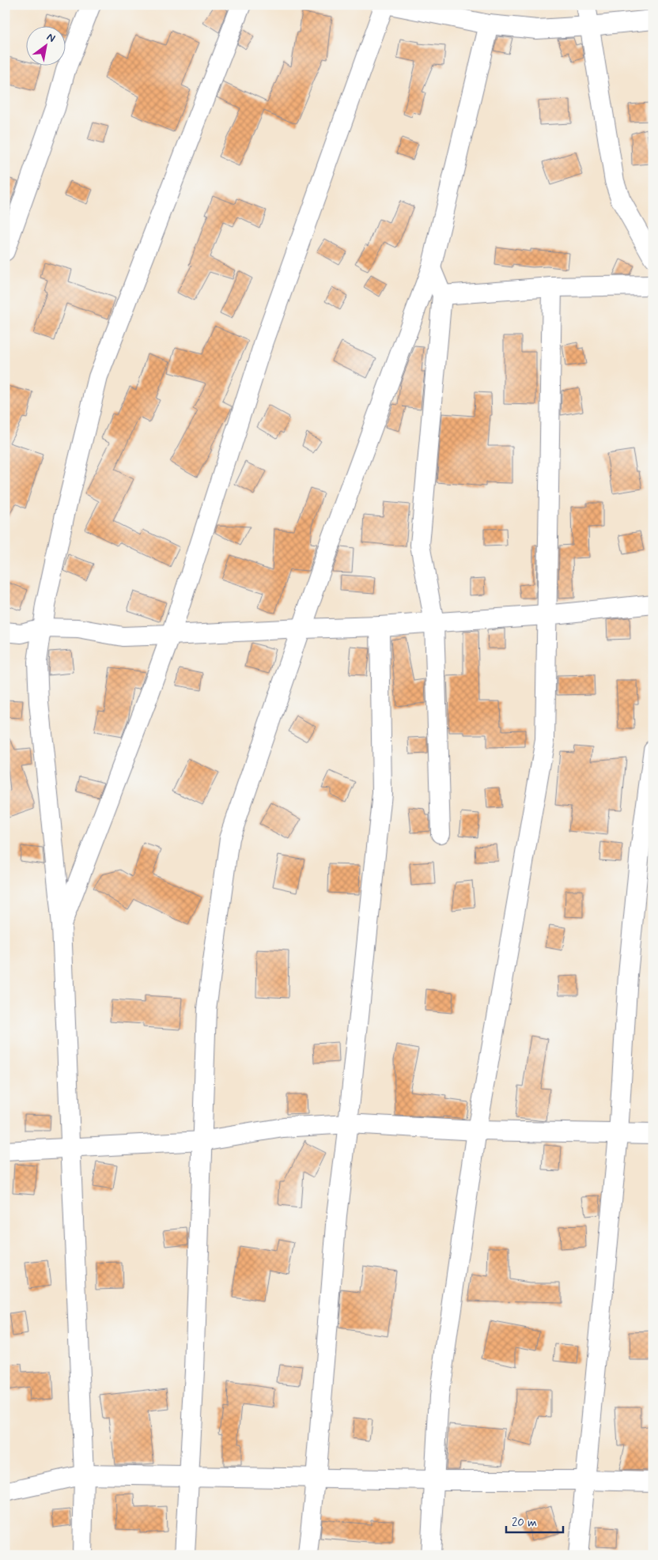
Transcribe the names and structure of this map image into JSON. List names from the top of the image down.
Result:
{
  "scale_bar": "20 m",
  "north": "top right"
}
